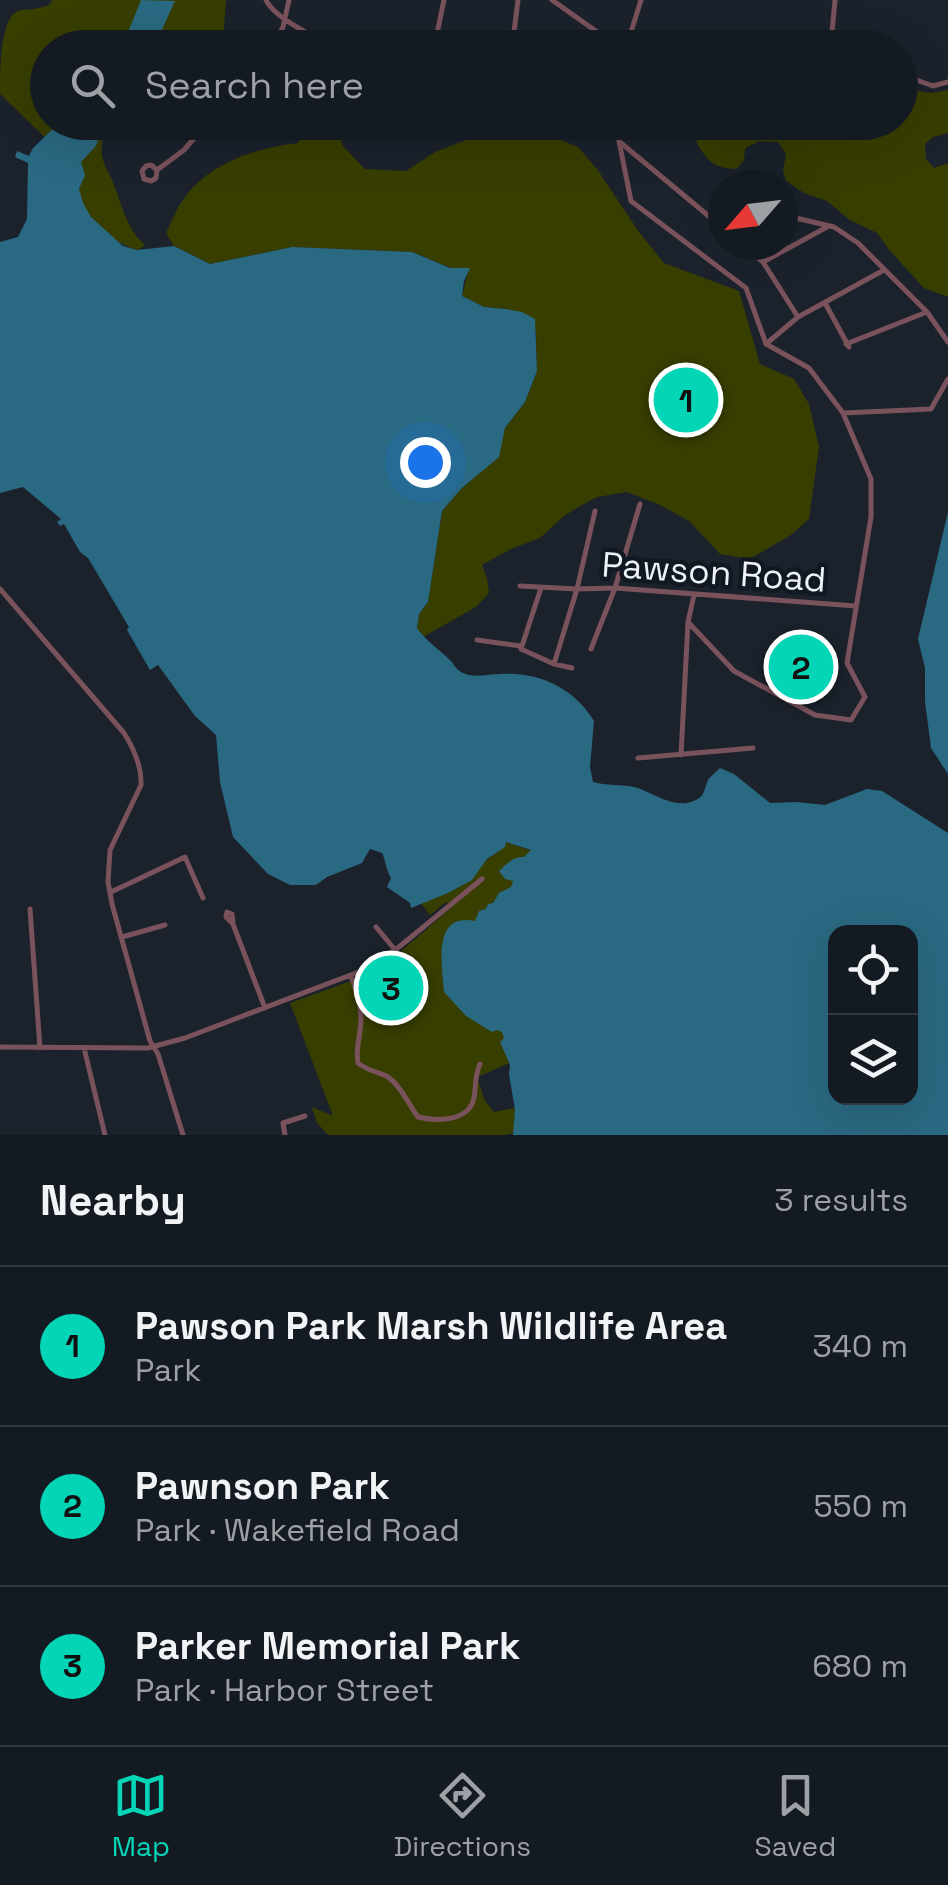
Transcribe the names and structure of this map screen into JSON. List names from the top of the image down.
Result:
{
  "streets": {
    "street": ["Pawson Road"]
  },
  "north": "bottom left",
  "page": {
    "search": "Search here",
    "pins": ["1", "2", "3"],
    "heading": ["Nearby", "3 results"],
    "list": [
      {
        "mark": "1",
        "name": "Pawson Park Marsh Wildlife Area",
        "note": "Park",
        "value": "340 m"
      },
      {
        "mark": "2",
        "name": "Pawnson Park",
        "note": "Park · Wakefield Road",
        "value": "550 m"
      },
      {
        "mark": "3",
        "name": "Parker Memorial Park",
        "note": "Park · Harbor Street",
        "value": "680 m"
      }
    ],
    "nav": ["Map", "Directions", "Saved"]
  }
}
